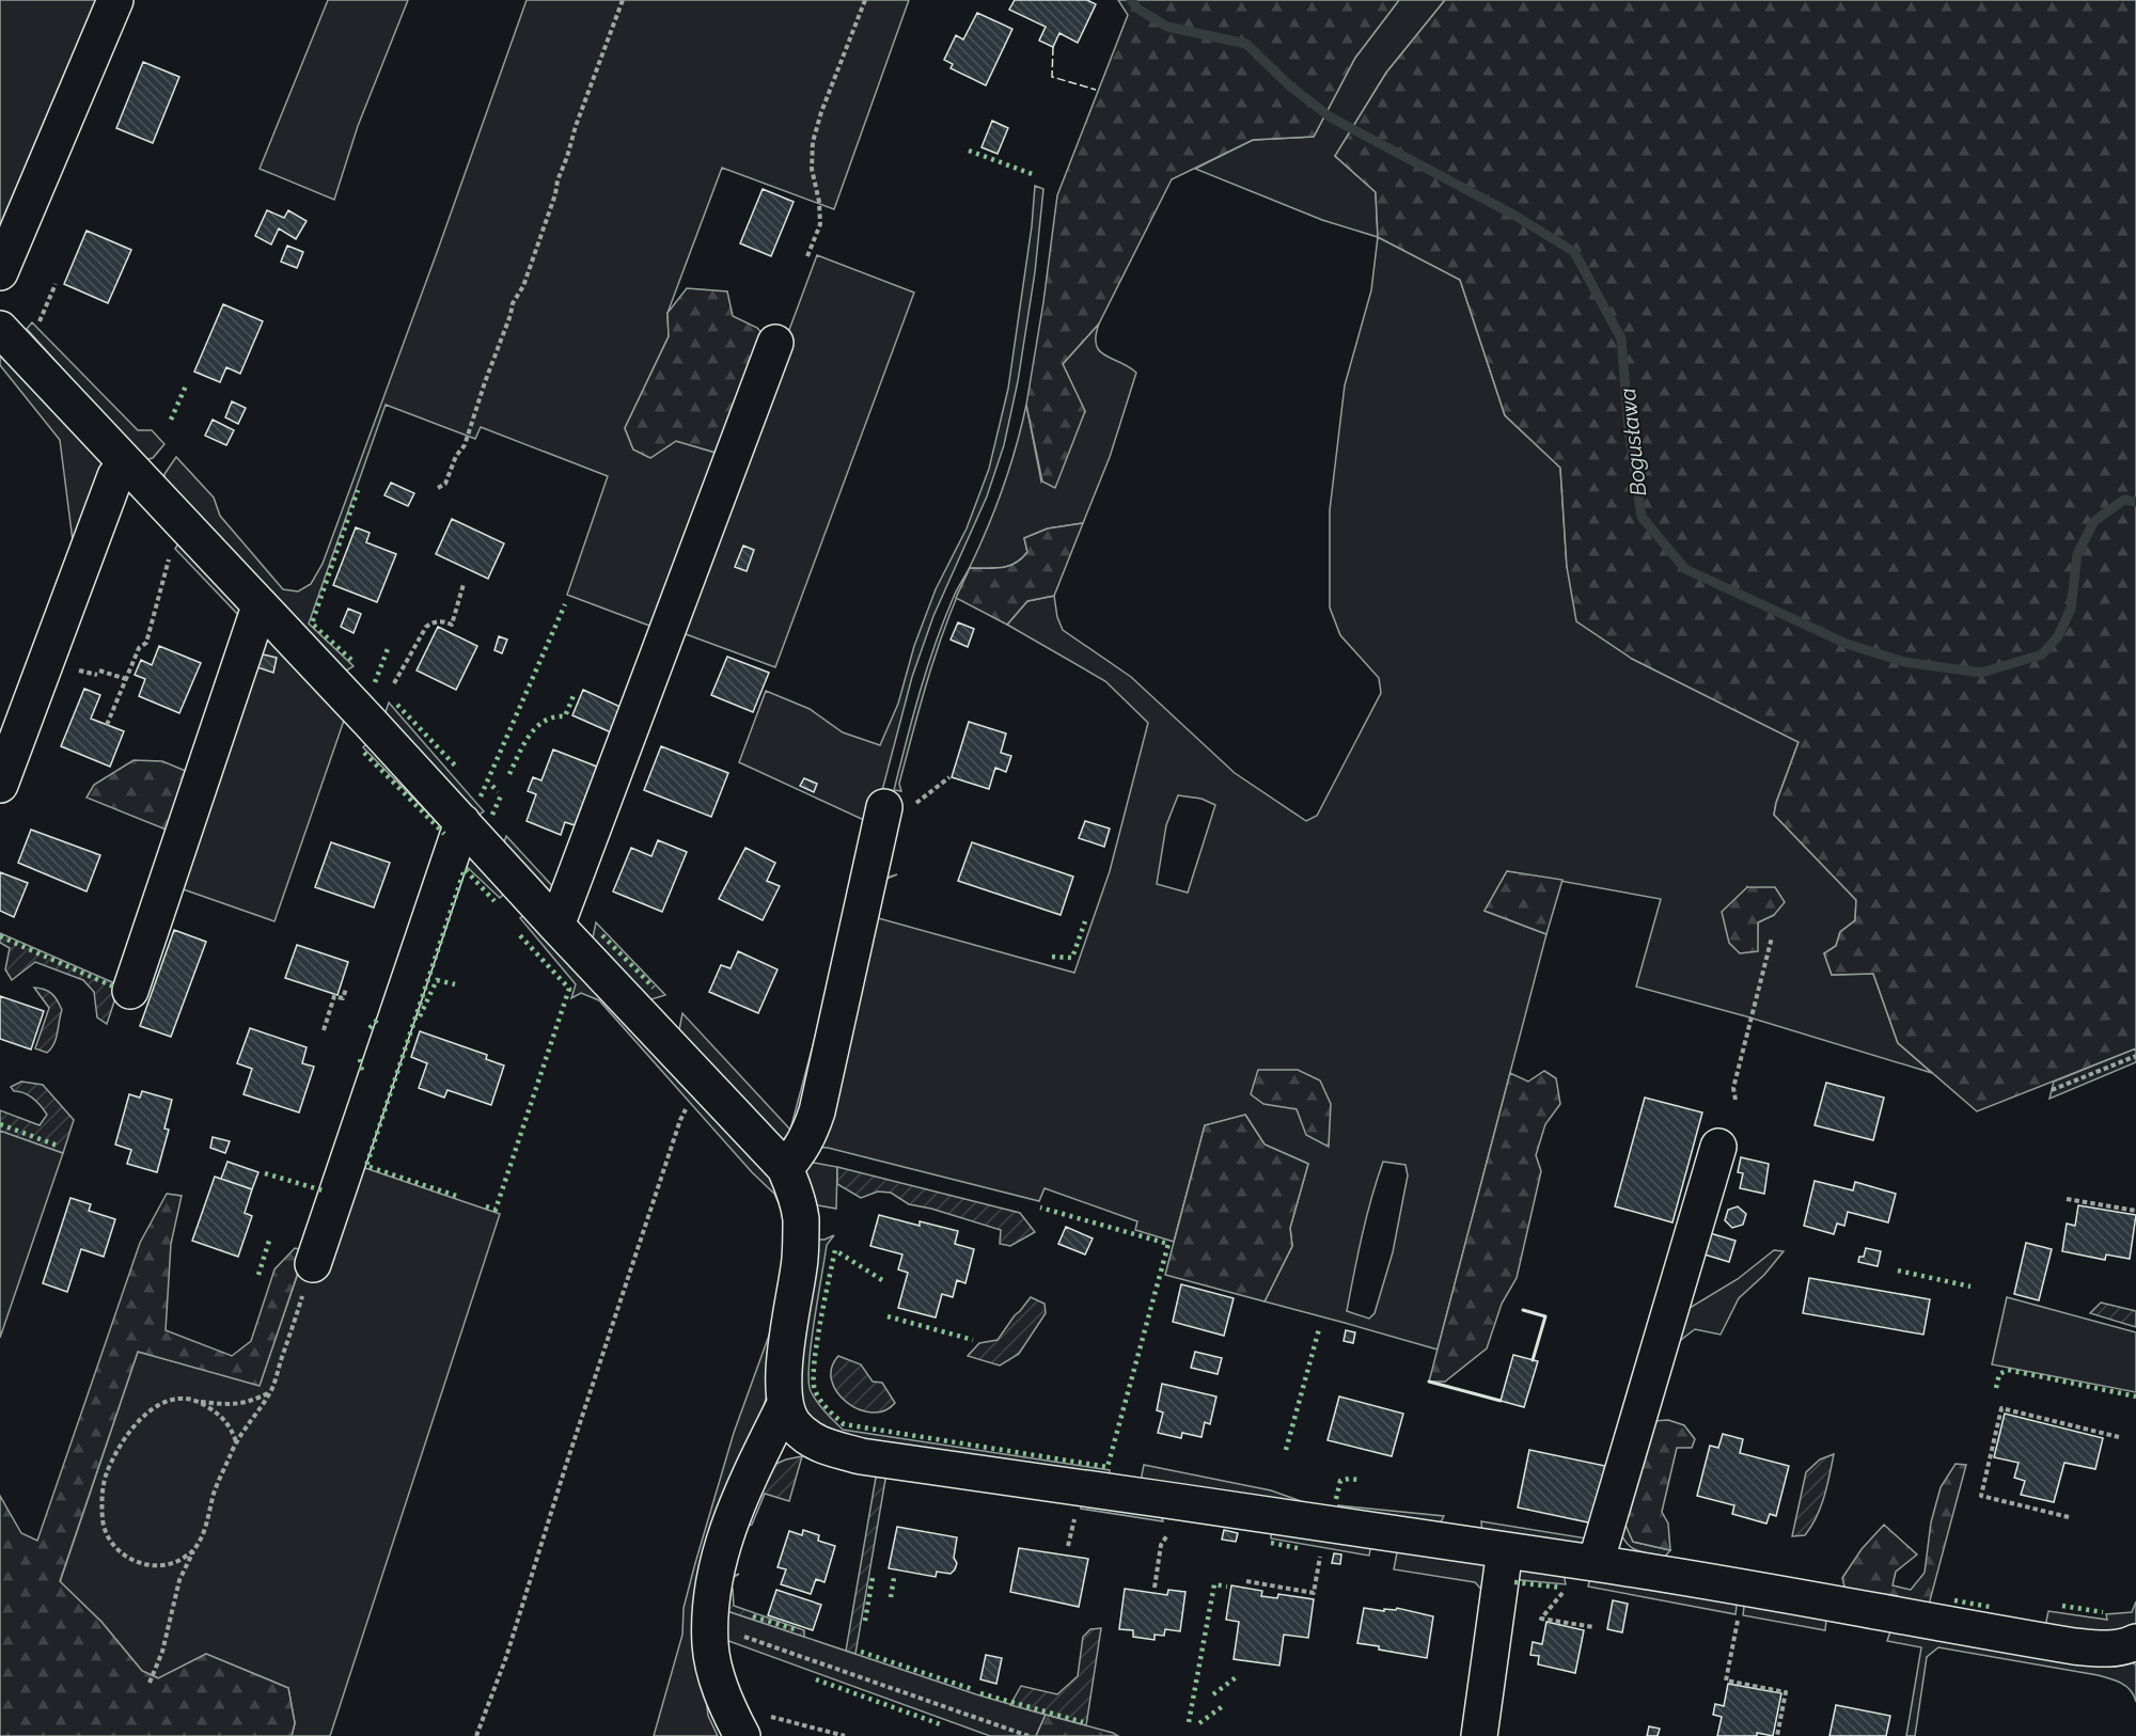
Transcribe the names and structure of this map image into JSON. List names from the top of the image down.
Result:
{
  "water": ["Bogusława"]
}
